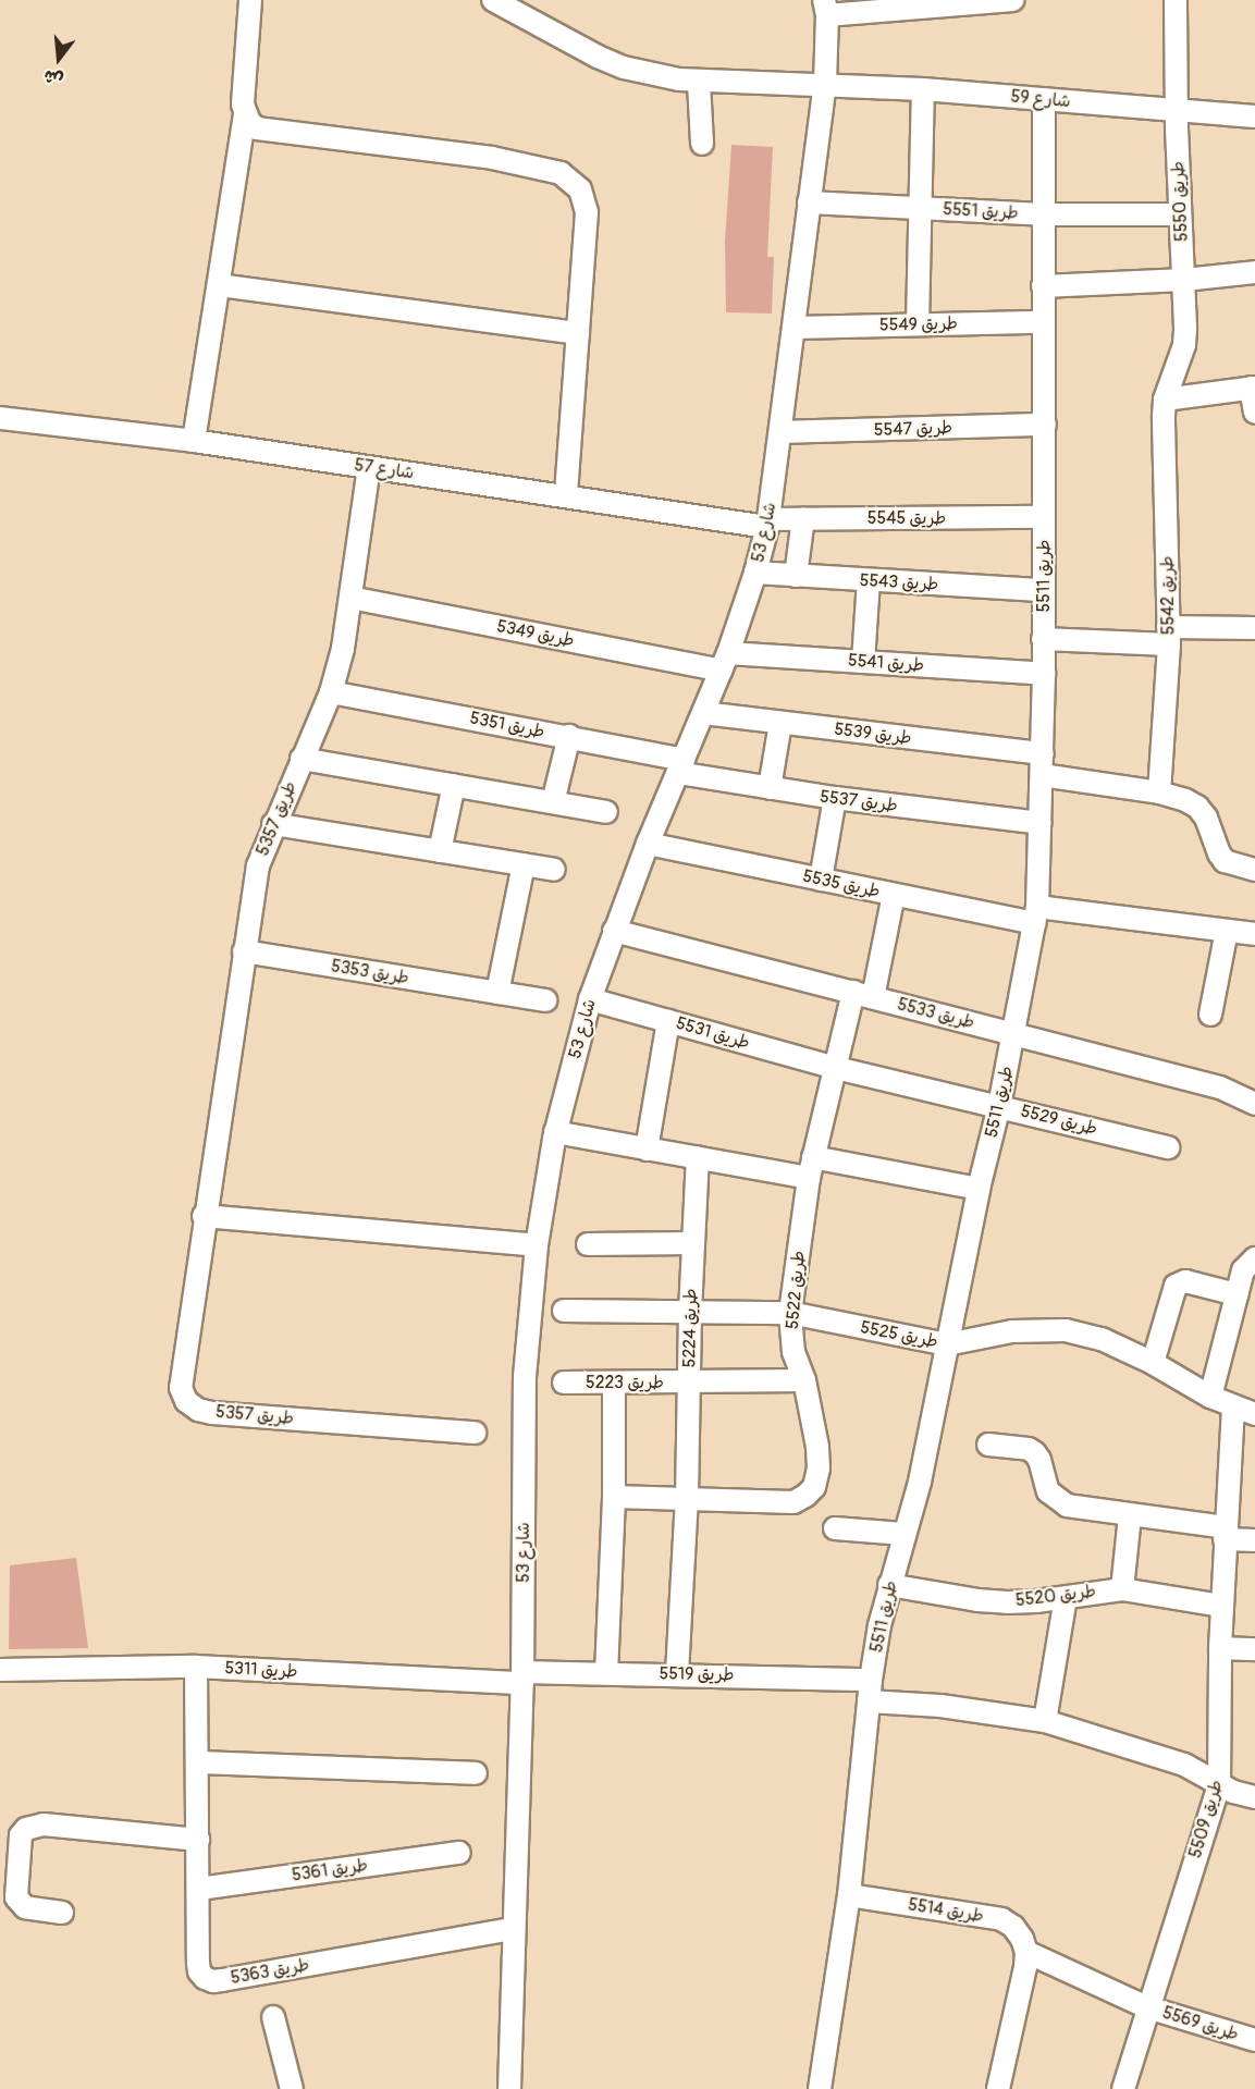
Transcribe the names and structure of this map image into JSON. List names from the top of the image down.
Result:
{
  "streets": {
    "street": [
      "شارع 59",
      "طريق 5550",
      "طريق 5551",
      "طريق 5549",
      "طريق 5547",
      "شارع 57",
      "طريق 5545",
      "شارع 53",
      "طريق 5511",
      "طريق 5543",
      "طريق 5542",
      "طريق 5349",
      "طريق 5541",
      "طريق 5351",
      "طريق 5539",
      "طريق 5537",
      "طريق 5357",
      "طريق 5535",
      "طريق 5353",
      "طريق 5533",
      "طريق 5531",
      "طريق 5529",
      "طريق 5522",
      "طريق 5224",
      "طريق 5525",
      "طريق 5223",
      "طريق 5520",
      "طريق 5311",
      "طريق 5519",
      "طريق 5509",
      "طريق 5361",
      "طريق 5514",
      "طريق 5363",
      "طريق 5569"
    ]
  },
  "crossings": [
    ["شارع 59", "طريق 5550"],
    ["شارع 59", "طريق 5551"],
    ["شارع 59", "شارع 53"],
    ["شارع 59", "طريق 5511"],
    ["طريق 5550", "طريق 5551"],
    ["طريق 5550", "طريق 5542"],
    ["طريق 5551", "طريق 5549"],
    ["طريق 5551", "شارع 53"],
    ["طريق 5551", "طريق 5511"],
    ["طريق 5549", "شارع 53"],
    ["طريق 5549", "طريق 5511"],
    ["طريق 5547", "شارع 53"],
    ["طريق 5547", "طريق 5511"],
    ["شارع 57", "طريق 5545"],
    ["شارع 57", "شارع 53"],
    ["شارع 57", "طريق 5357"],
    ["طريق 5545", "شارع 53"],
    ["طريق 5545", "طريق 5511"],
    ["شارع 53", "طريق 5543"],
    ["شارع 53", "طريق 5349"],
    ["شارع 53", "طريق 5541"],
    ["شارع 53", "طريق 5351"],
    ["شارع 53", "طريق 5539"],
    ["شارع 53", "طريق 5537"],
    ["شارع 53", "طريق 5535"],
    ["شارع 53", "طريق 5533"],
    ["شارع 53", "طريق 5531"],
    ["شارع 53", "طريق 5311"],
    ["شارع 53", "طريق 5519"],
    ["شارع 53", "طريق 5363"],
    ["طريق 5511", "طريق 5543"],
    ["طريق 5511", "طريق 5541"],
    ["طريق 5511", "طريق 5539"],
    ["طريق 5511", "طريق 5537"],
    ["طريق 5511", "طريق 5535"],
    ["طريق 5511", "طريق 5533"],
    ["طريق 5511", "طريق 5529"],
    ["طريق 5511", "طريق 5525"],
    ["طريق 5511", "طريق 5520"],
    ["طريق 5511", "طريق 5519"],
    ["طريق 5511", "طريق 5514"],
    ["طريق 5349", "طريق 5541"],
    ["طريق 5349", "طريق 5357"],
    ["طريق 5351", "طريق 5537"],
    ["طريق 5351", "طريق 5357"],
    ["طريق 5357", "طريق 5353"],
    ["طريق 5535", "طريق 5522"],
    ["طريق 5533", "طريق 5522"],
    ["طريق 5531", "طريق 5529"],
    ["طريق 5531", "طريق 5522"],
    ["طريق 5529", "طريق 5522"],
    ["طريق 5522", "طريق 5224"],
    ["طريق 5522", "طريق 5525"],
    ["طريق 5522", "طريق 5223"],
    ["طريق 5224", "طريق 5525"],
    ["طريق 5224", "طريق 5223"],
    ["طريق 5224", "طريق 5519"],
    ["طريق 5525", "طريق 5509"],
    ["طريق 5520", "طريق 5509"],
    ["طريق 5311", "طريق 5519"],
    ["طريق 5311", "طريق 5363"],
    ["طريق 5519", "طريق 5509"],
    ["طريق 5509", "طريق 5569"],
    ["طريق 5361", "طريق 5363"]
  ],
  "north": "bottom"
}
